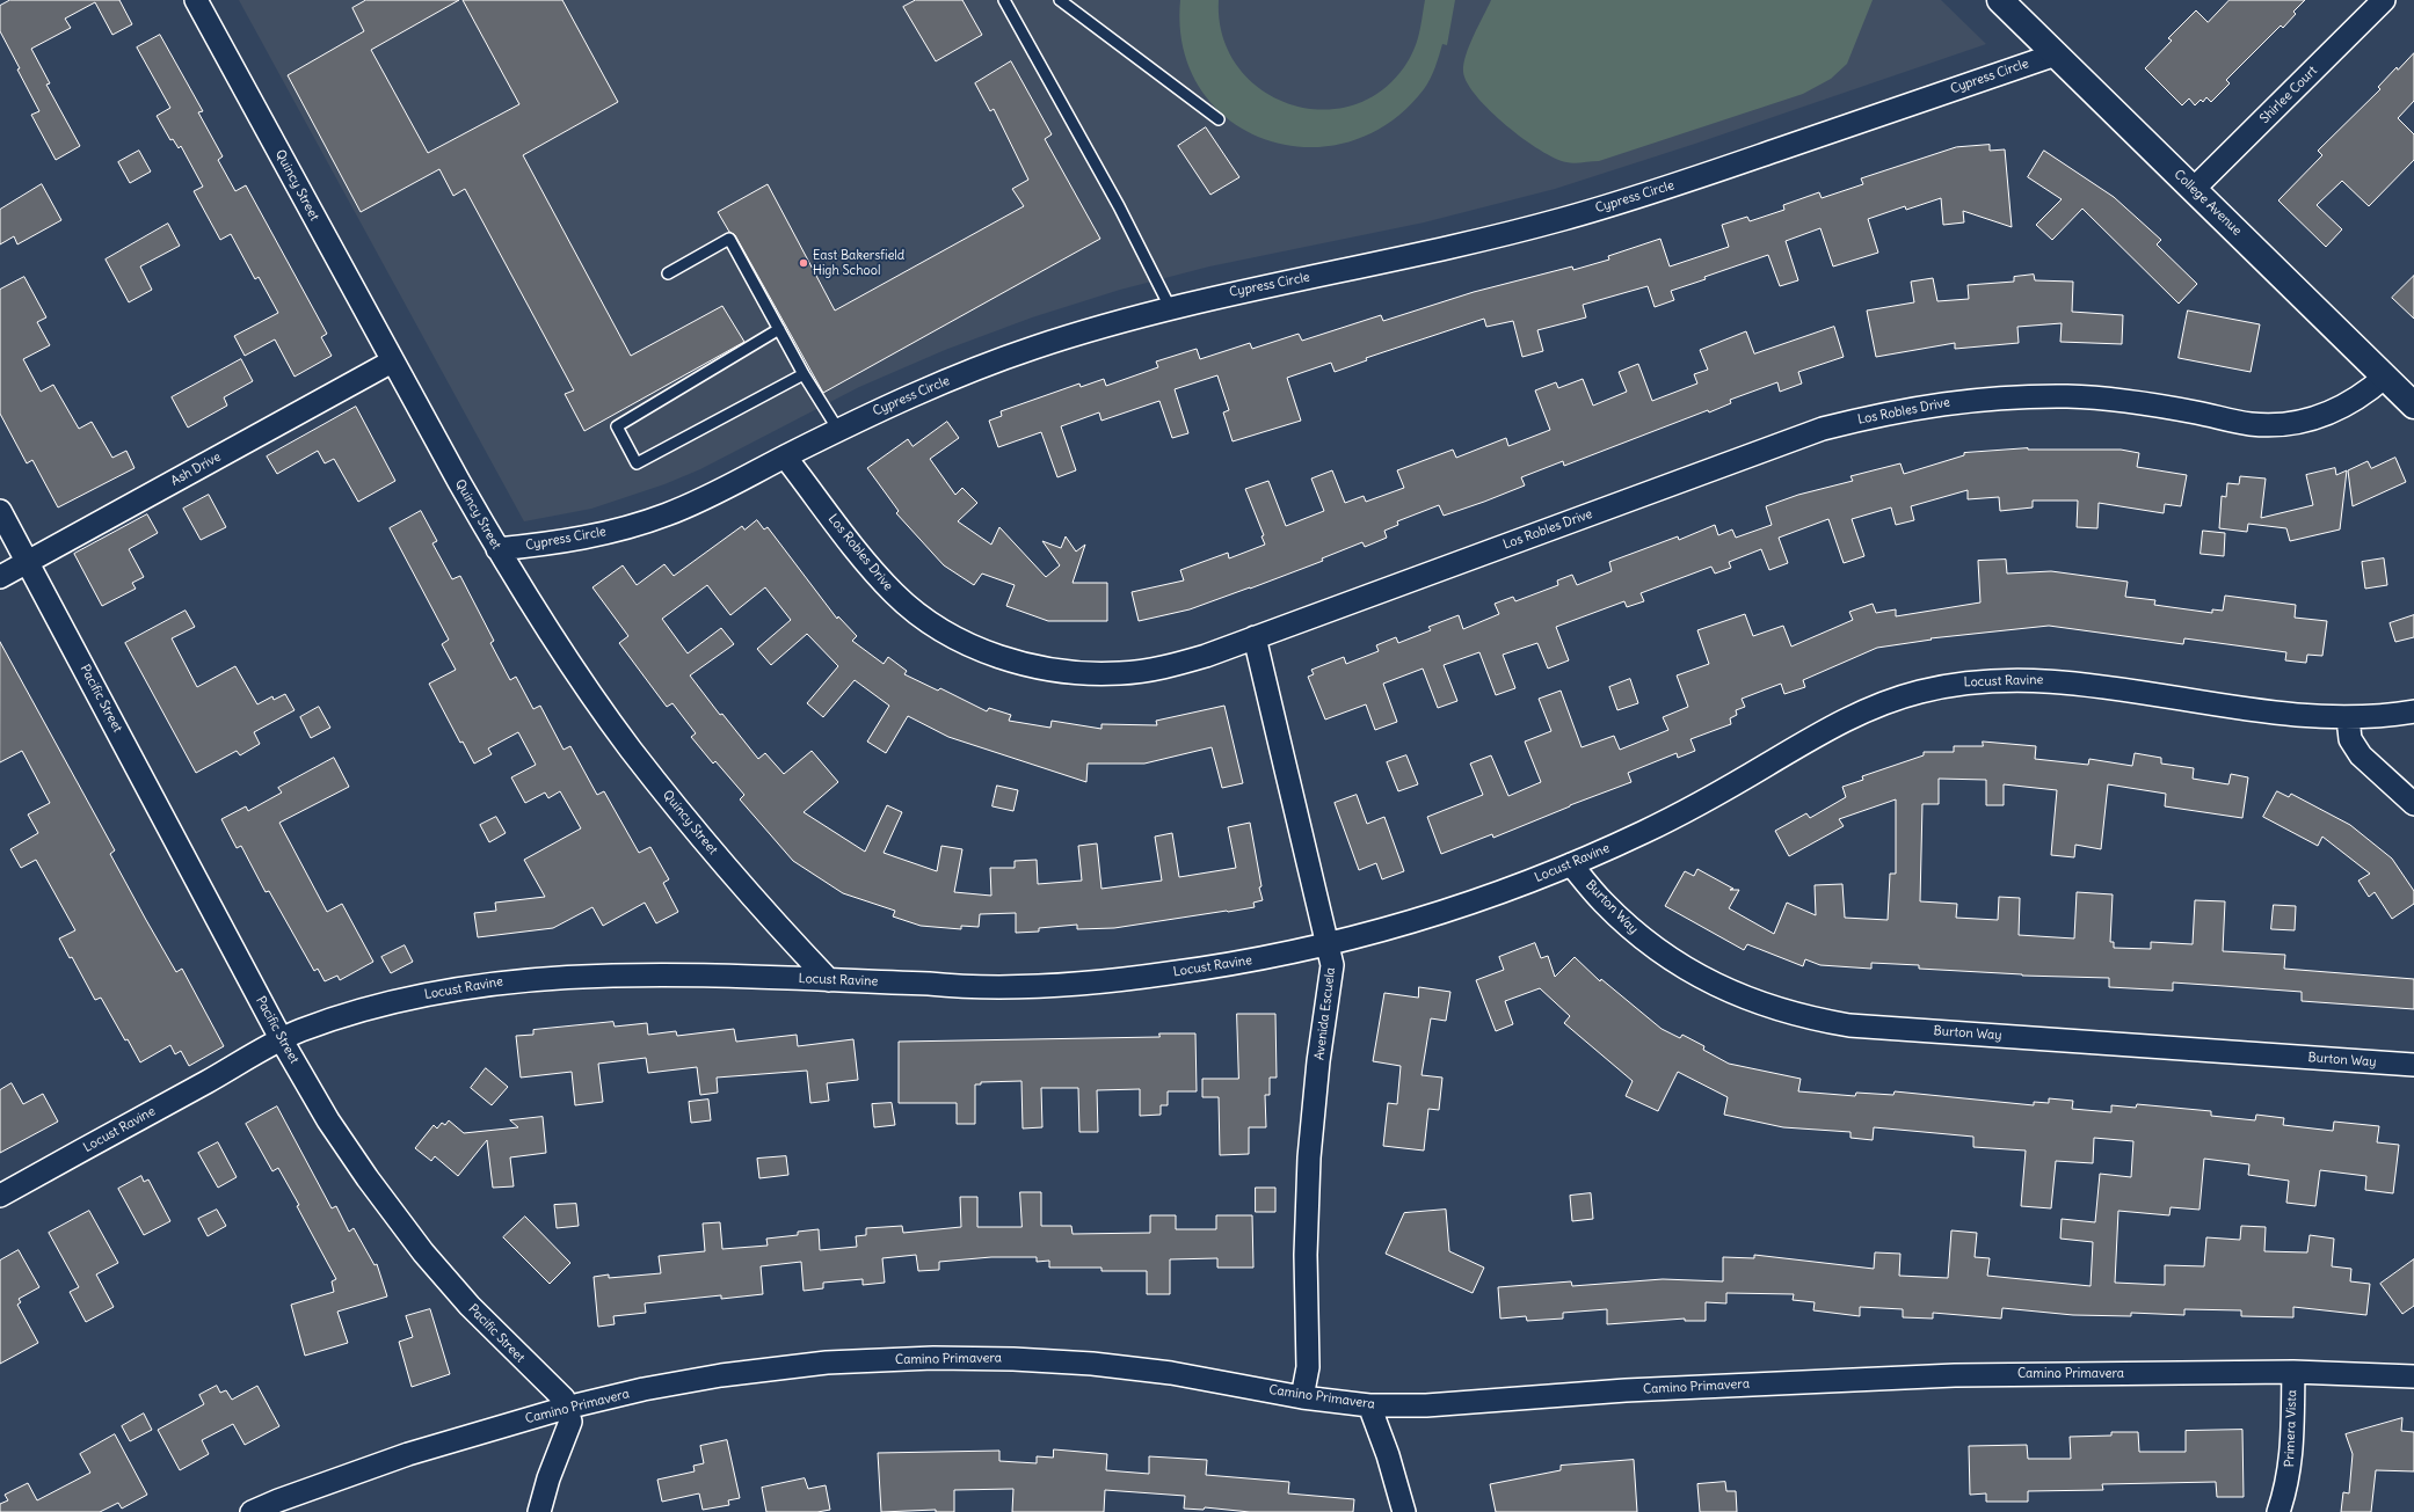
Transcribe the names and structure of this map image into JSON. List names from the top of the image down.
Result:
{
  "streets": {
    "street": [
      "Cypress Circle",
      "Shirlee Court",
      "Quincy Street",
      "College Avenue",
      "Los Robles Drive",
      "Ash Drive",
      "Locust Ravine",
      "Pacific Street",
      "Burton Way",
      "Avenida Escuela",
      "Camino Primavera",
      "Primera Vista"
    ]
  },
  "crossings": [
    ["Cypress Circle", "Quincy Street"],
    ["Cypress Circle", "College Avenue"],
    ["Cypress Circle", "Los Robles Drive"],
    ["Shirlee Court", "College Avenue"],
    ["Quincy Street", "Ash Drive"],
    ["Quincy Street", "Locust Ravine"],
    ["College Avenue", "Los Robles Drive"],
    ["Los Robles Drive", "Avenida Escuela"],
    ["Ash Drive", "Pacific Street"],
    ["Locust Ravine", "Pacific Street"],
    ["Locust Ravine", "Burton Way"],
    ["Locust Ravine", "Avenida Escuela"],
    ["Pacific Street", "Camino Primavera"],
    ["Avenida Escuela", "Camino Primavera"],
    ["Camino Primavera", "Primera Vista"]
  ],
  "places": ["East Bakersfield High School"]
}
